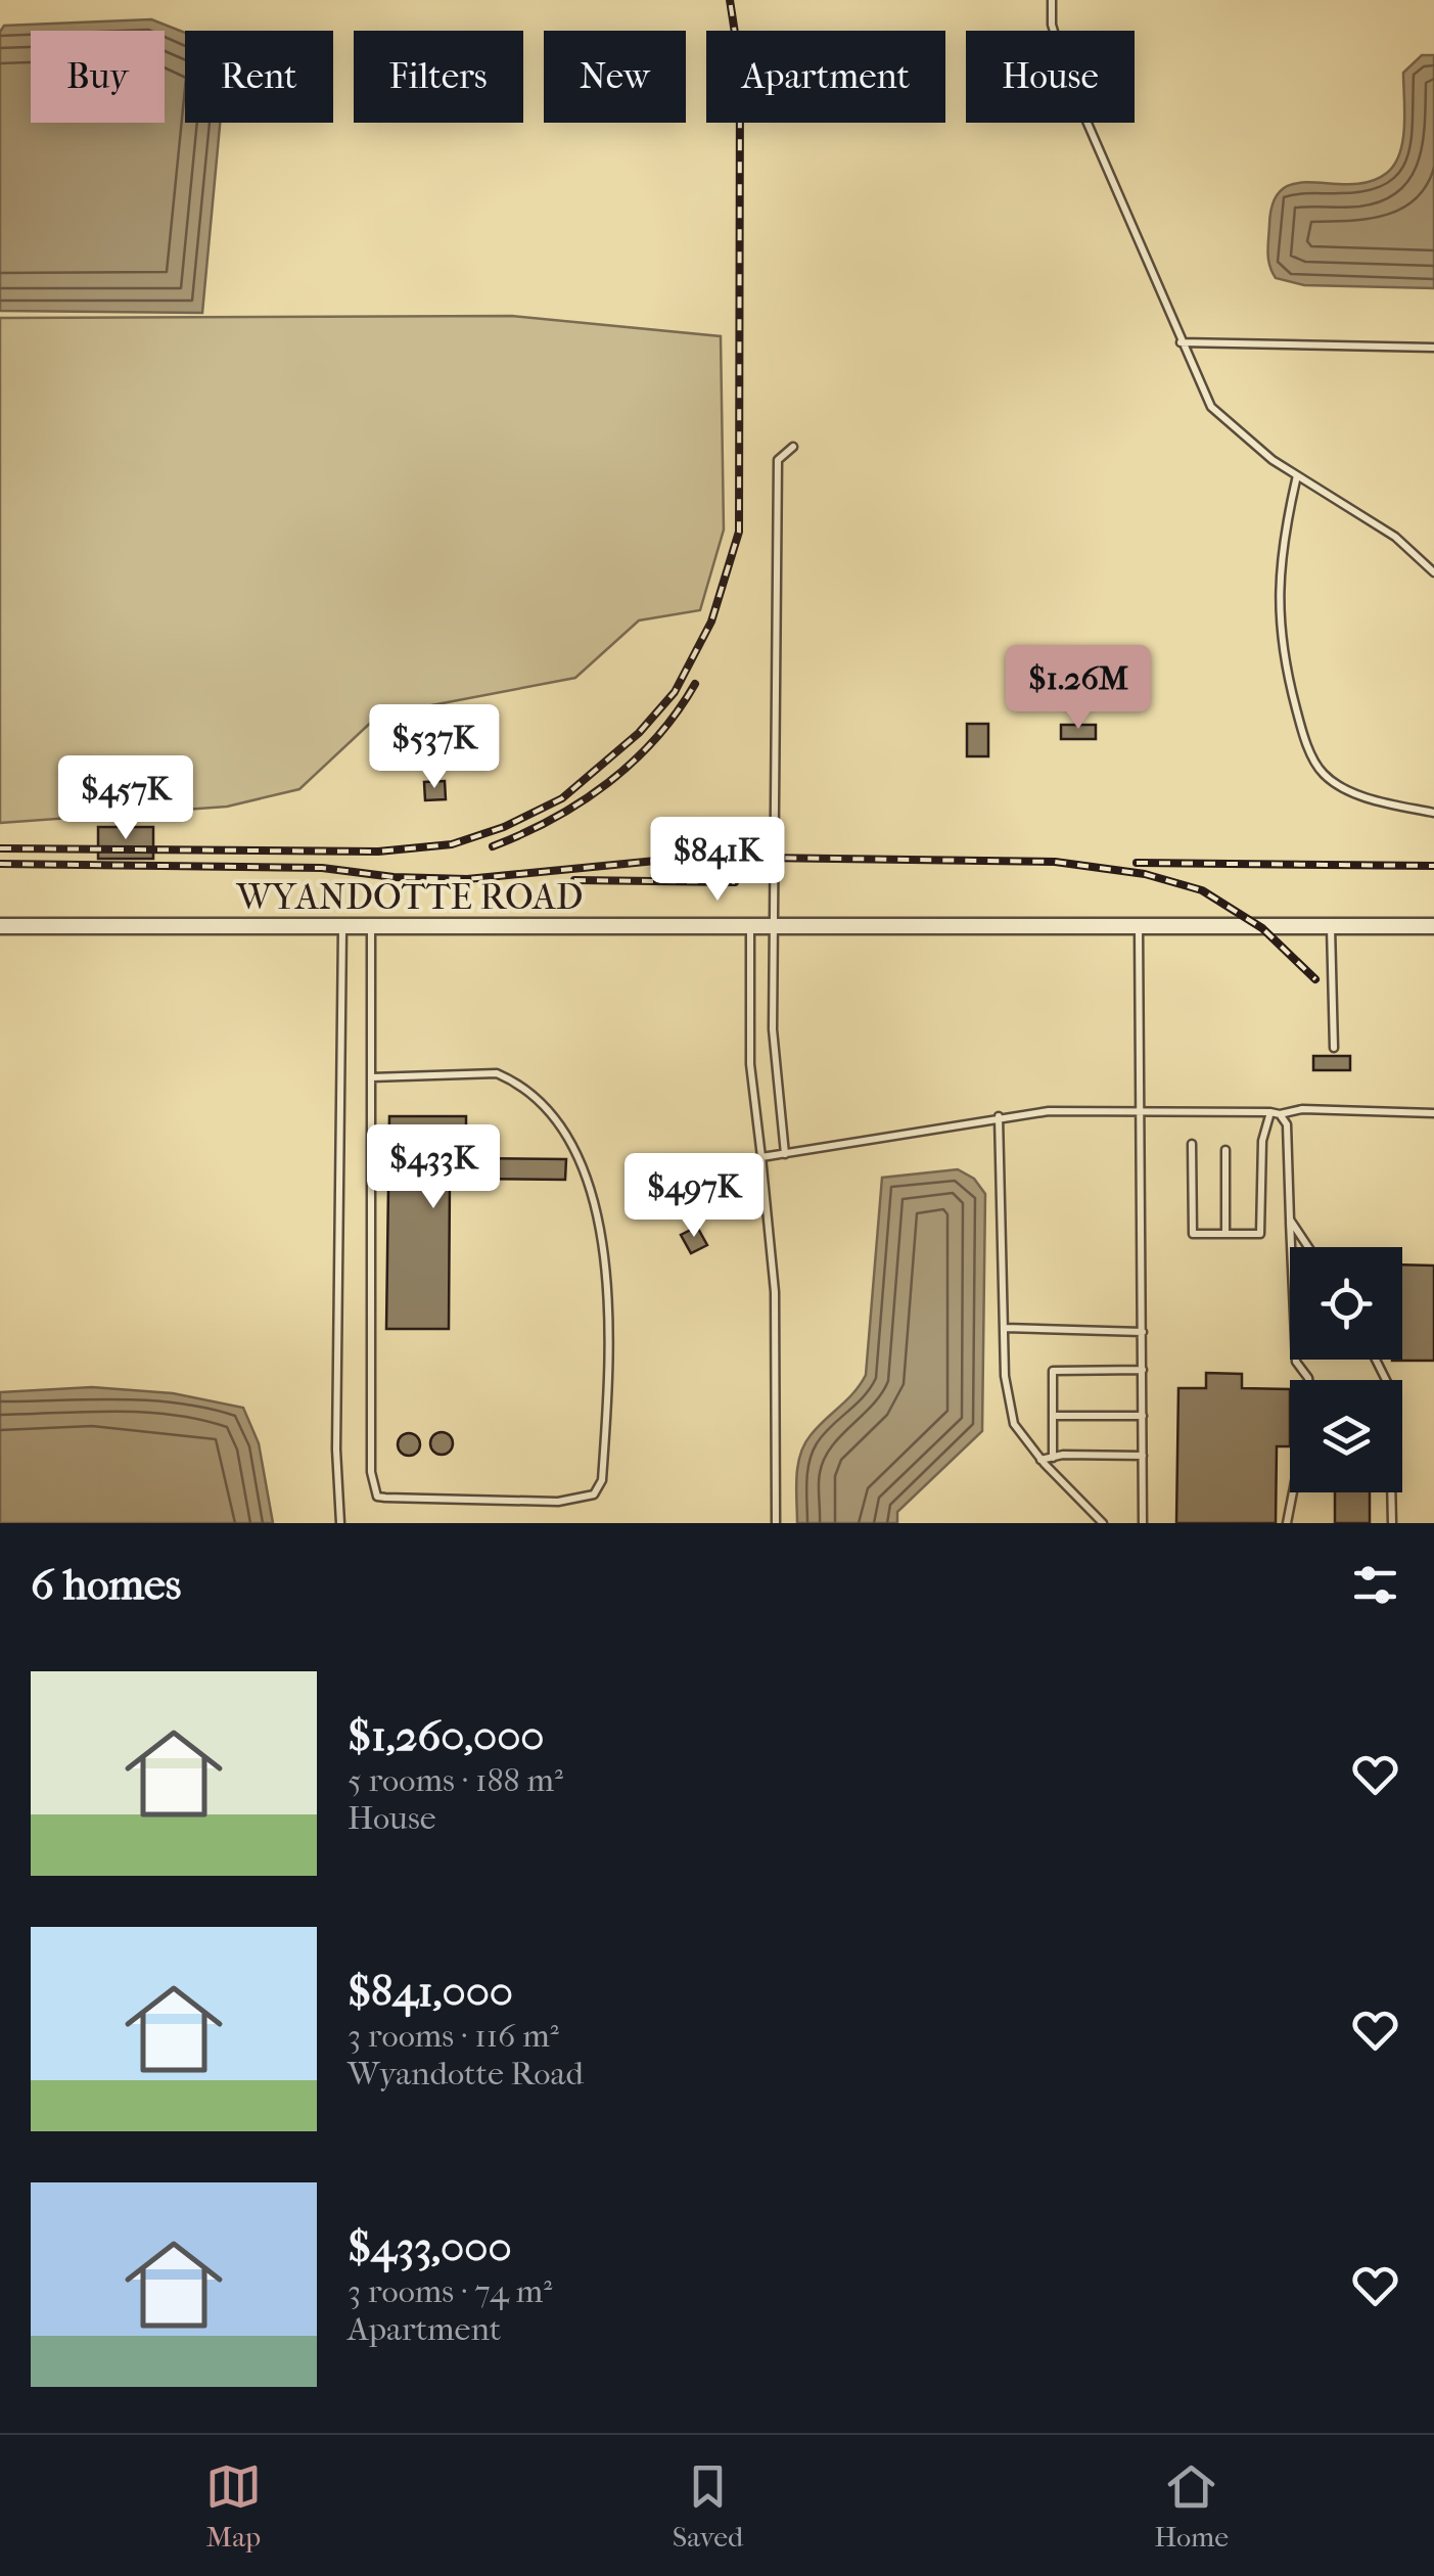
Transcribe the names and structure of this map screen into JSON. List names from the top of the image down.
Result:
{
  "streets": {
    "street": ["WYANDOTTE ROAD"]
  },
  "page": {
    "chip": [
      "Buy",
      "Rent",
      "Filters",
      "New",
      "Apartment",
      "House"
    ],
    "price": [
      "$1.26M",
      "$537K",
      "$457K",
      "$841K",
      "$433K",
      "$497K"
    ],
    "heading": "6 homes",
    "list": [
      {
        "name": "$1,260,000",
        "note": "5 rooms · 188 m² · House"
      },
      {
        "name": "$841,000",
        "note": "3 rooms · 116 m² · Wyandotte Road"
      },
      {
        "name": "$433,000",
        "note": "3 rooms · 74 m² · Apartment"
      }
    ],
    "tabs": ["Map", "Saved", "Home"]
  }
}
